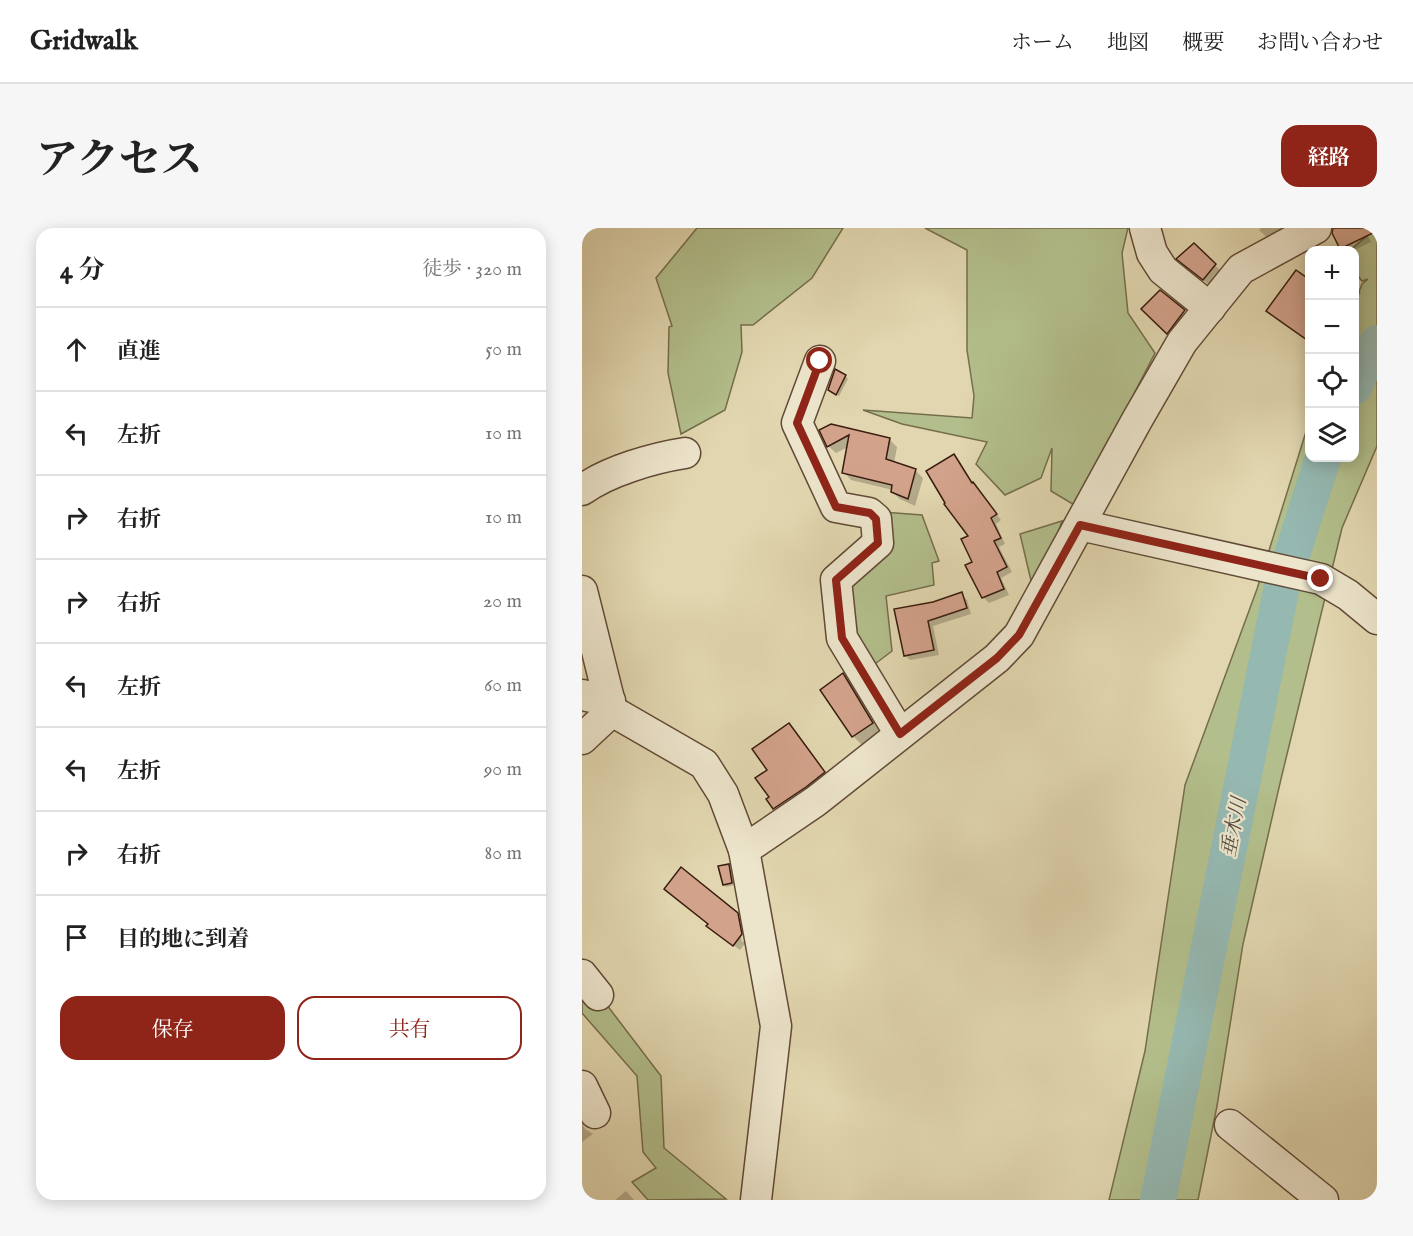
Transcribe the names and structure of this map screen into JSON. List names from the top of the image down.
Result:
{
  "water": ["垂木川"],
  "page": {
    "header": "Gridwalk",
    "nav": [
      "ホーム",
      "地図",
      "概要",
      "お問い合わせ"
    ],
    "title": "アクセス",
    "buttons": [
      "経路",
      ["保存", "共有"]
    ],
    "heading": ["4 分", "徒歩 · 320 m"],
    "map_buttons": ["+", "−"],
    "list": [
      ["直進", "50 m"],
      ["左折", "10 m"],
      ["右折", "10 m"],
      ["右折", "20 m"],
      ["左折", "60 m"],
      ["左折", "90 m"],
      ["右折", "80 m"],
      "目的地に到着"
    ]
  }
}
